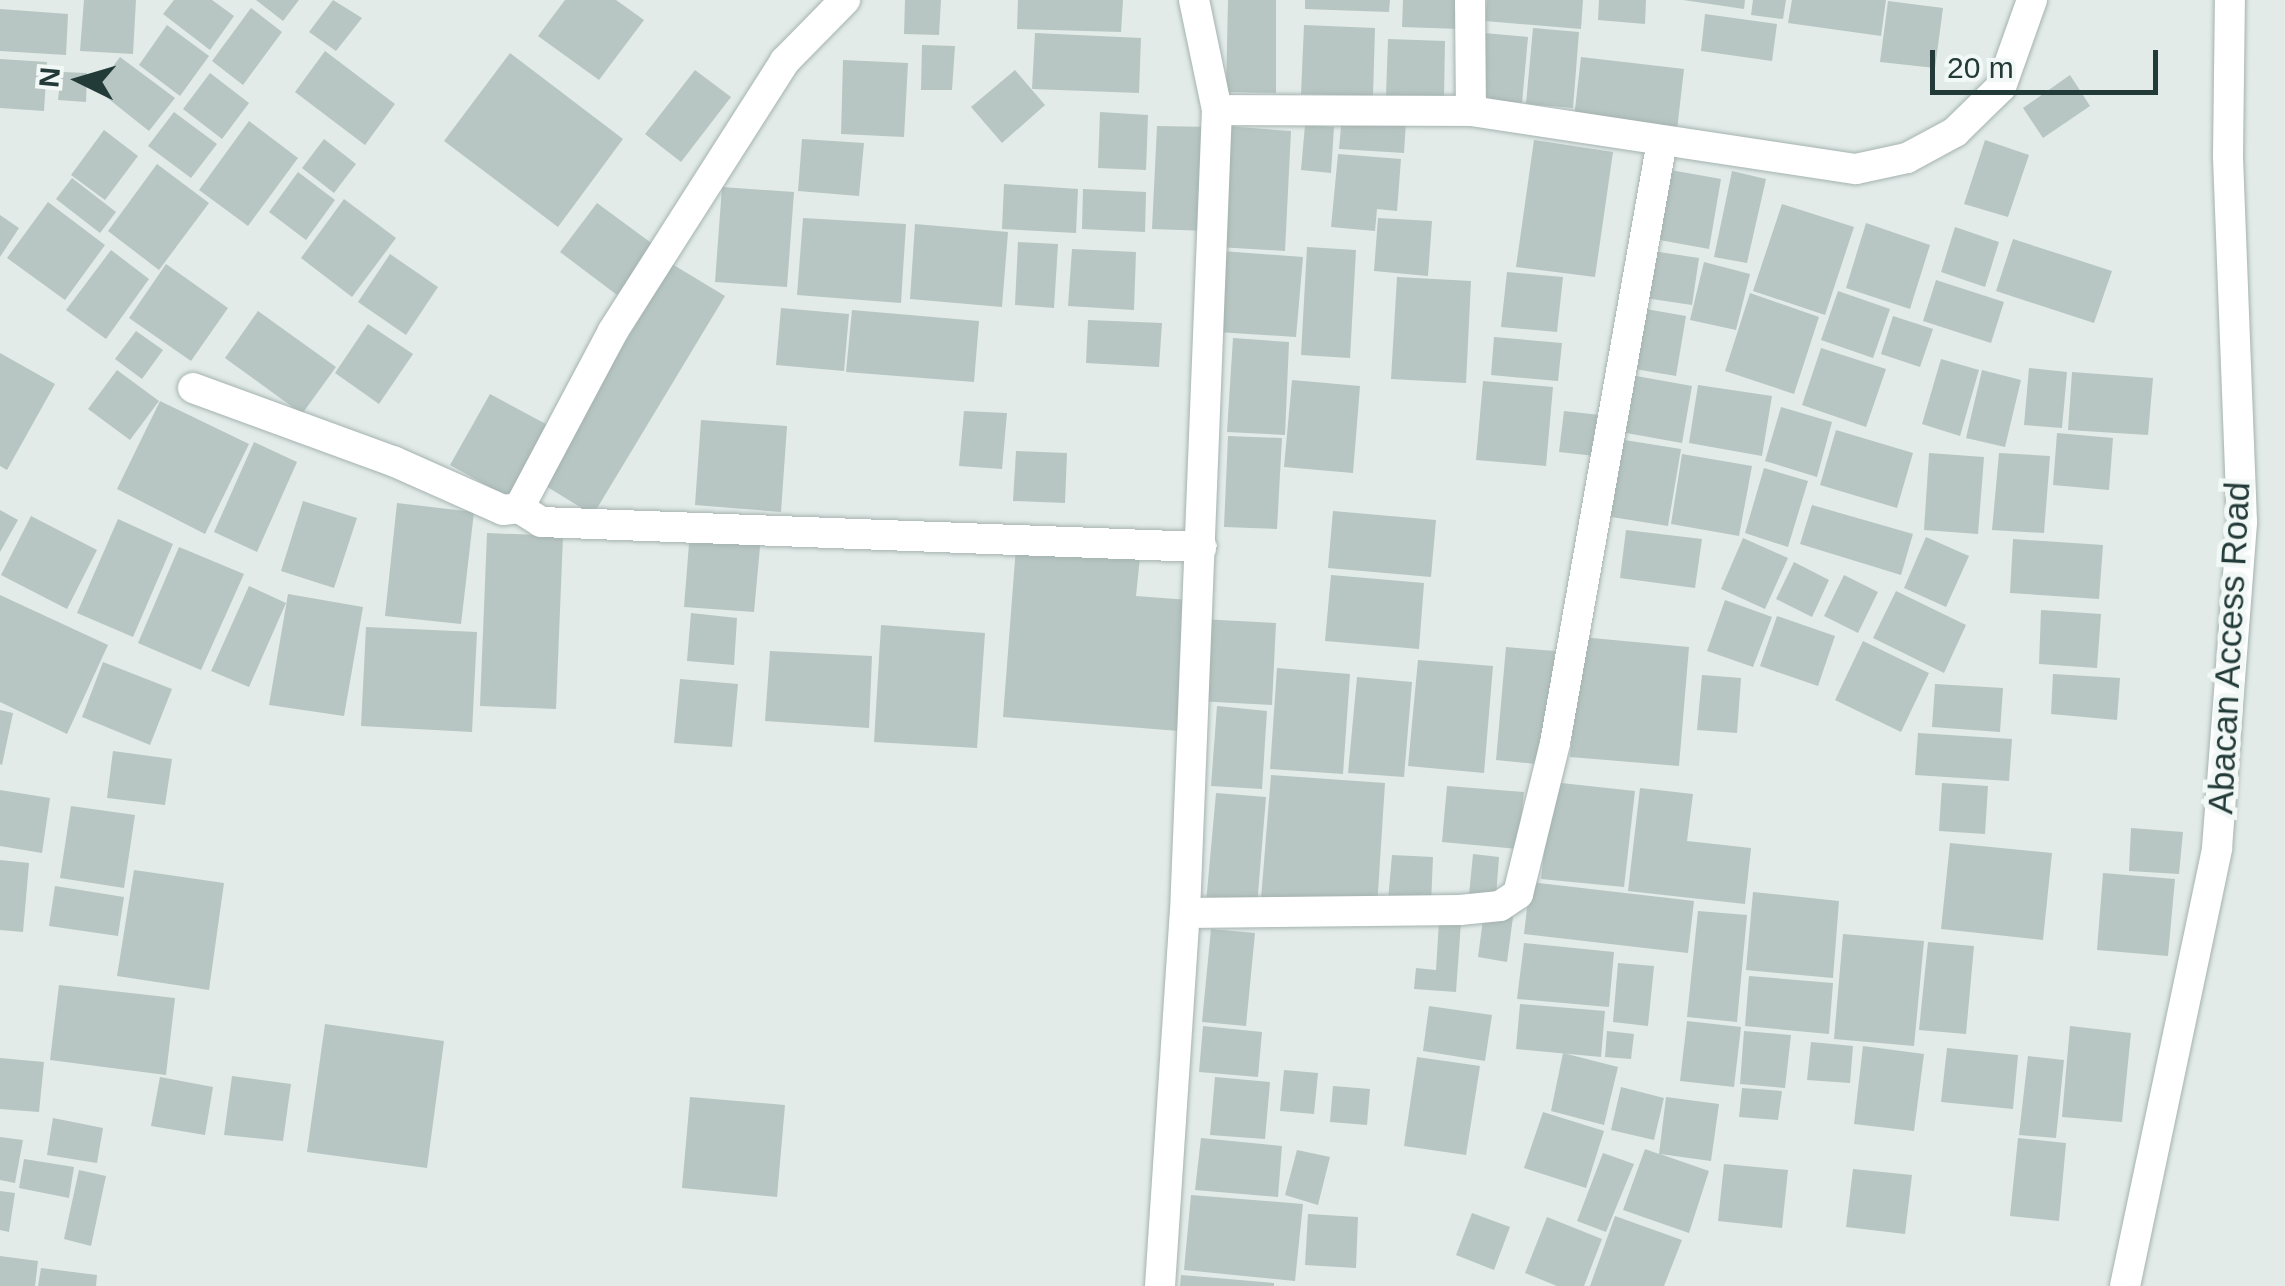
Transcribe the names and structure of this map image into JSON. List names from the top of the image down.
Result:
{
  "streets": {
    "street": ["Abacan Access Road"]
  },
  "scale_bar": "20 m",
  "north": "left"
}
